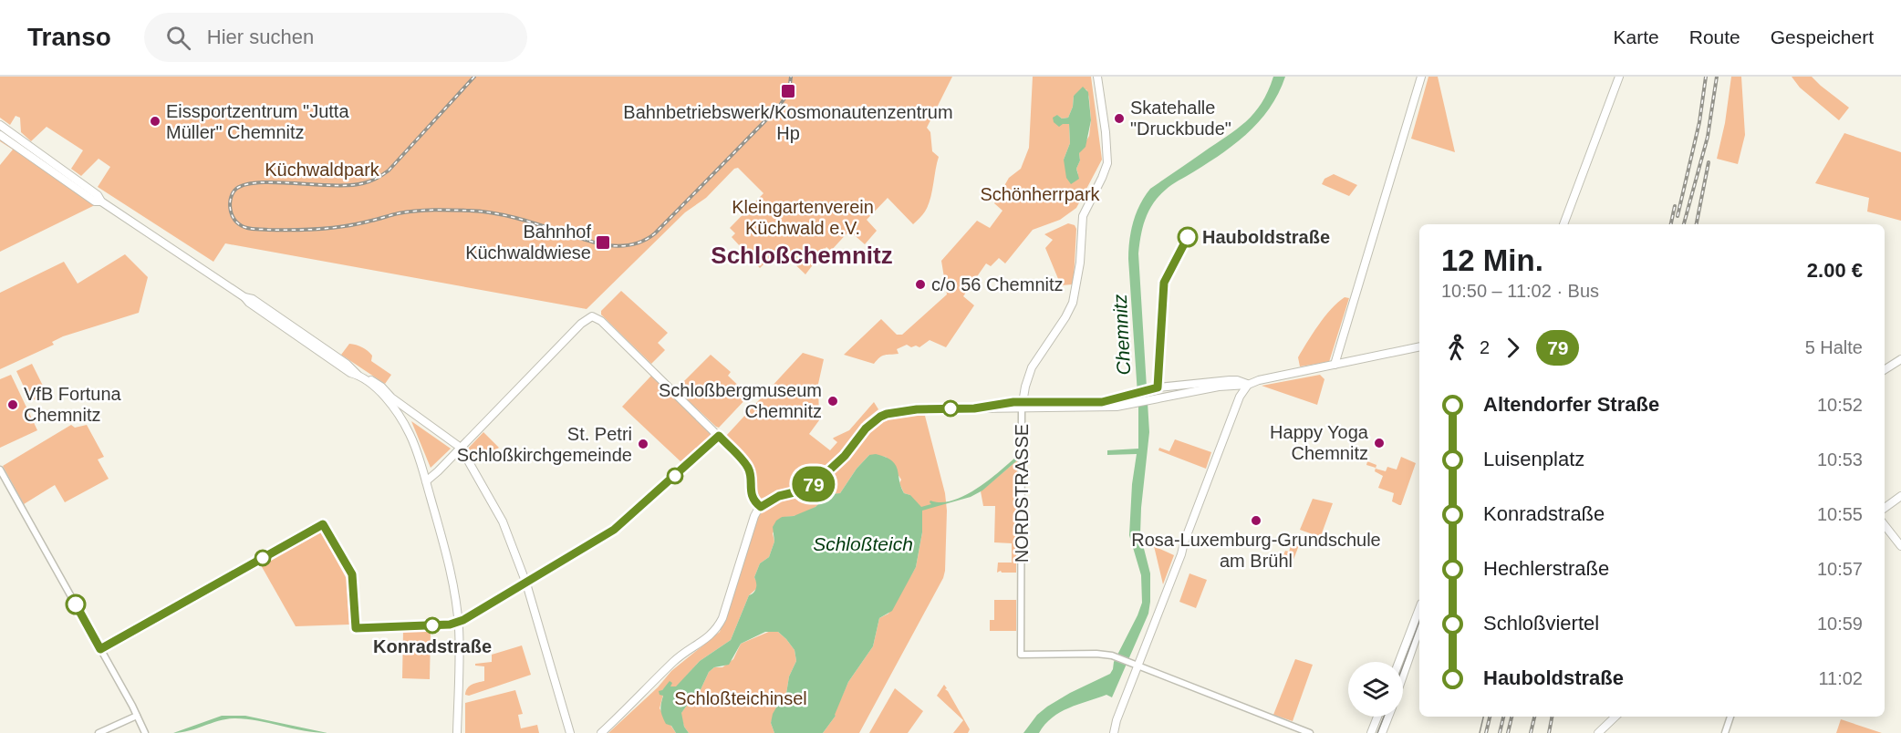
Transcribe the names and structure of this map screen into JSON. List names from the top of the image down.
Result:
{
  "streets": {
    "main road": ["NORDSTRASSE"]
  },
  "districts": ["Schloßchemnitz"],
  "water": ["Chemnitz", "Schloßteich"],
  "parks": [
    "Küchwaldpark",
    "Schönherrpark",
    "Kleingartenverein Küchwald e.V.",
    "Schloßteichinsel"
  ],
  "places": {
    "transit": ["Bahnbetriebswerk/Kosmonautenzentrum Hp", "Bahnhof Küchwaldwiese"],
    "other": [
      "Skatehalle \"Druckbude\"",
      "Eissportzentrum \"Jutta Müller\" Chemnitz",
      "Hauboldstraße",
      "c/o 56 Chemnitz",
      "Schloßbergmuseum Chemnitz",
      "VfB Fortuna Chemnitz",
      "Happy Yoga Chemnitz",
      "St. Petri Schloßkirchgemeinde",
      "Rosa-Luxemburg-Grundschule am Brühl",
      "Konradstraße"
    ]
  },
  "lines": ["bus line 79"],
  "page": {
    "header": "Transo",
    "search": "Hier suchen",
    "nav": ["Karte", "Route", "Gespeichert"],
    "on_map": "79",
    "heading": ["12 Min.", "10:50 – 11:02 · Bus", "2.00 €"],
    "legs": ["2", "79", "5 Halte"],
    "list": [
      {
        "name": "Altendorfer Straße",
        "value": "10:52"
      },
      {
        "name": "Luisenplatz",
        "value": "10:53"
      },
      {
        "name": "Konradstraße",
        "value": "10:55"
      },
      {
        "name": "Hechlerstraße",
        "value": "10:57"
      },
      {
        "name": "Schloßviertel",
        "value": "10:59"
      },
      {
        "name": "Hauboldstraße",
        "value": "11:02"
      }
    ]
  }
}
